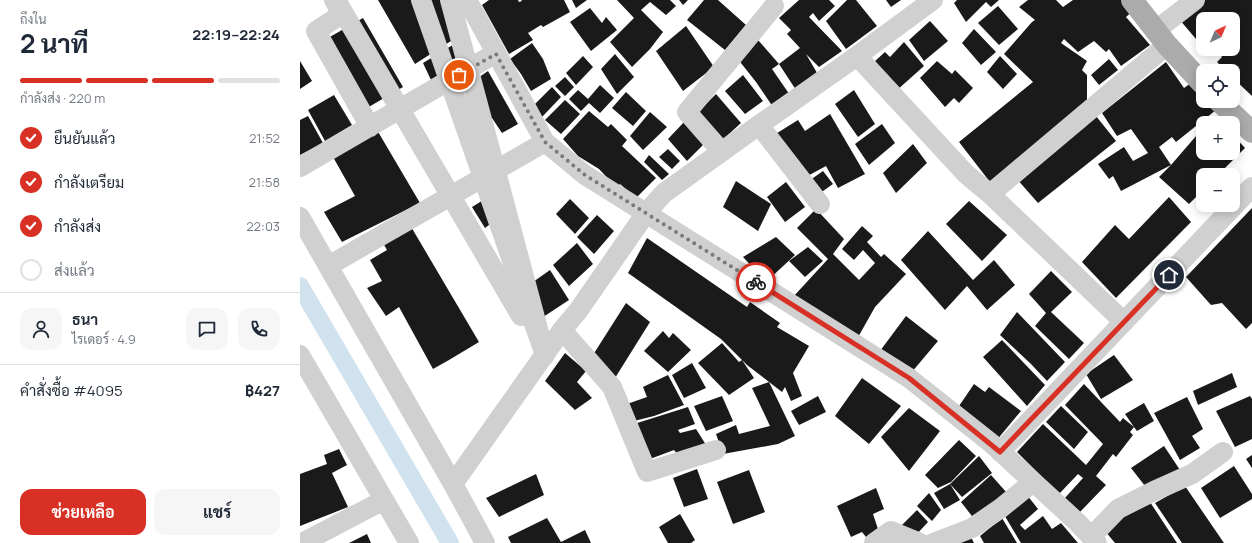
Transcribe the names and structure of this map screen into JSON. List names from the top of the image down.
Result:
{
  "north": "top right",
  "page": {
    "heading": ["2 นาที", "ถึงใน", "22:19–22:24"],
    "panel": [
      "ธนา",
      "ไรเดอร์ · 4.9",
      "คำสั่งซื้อ #4095",
      "฿427"
    ],
    "map_buttons": ["+", "−"],
    "bar": "กำลังส่ง · 220 m",
    "list": [
      ["ยืนยันแล้ว", "21:52"],
      ["กำลังเตรียม", "21:58"],
      ["กำลังส่ง", "22:03"],
      "ส่งแล้ว"
    ],
    "buttons": ["ช่วยเหลือ", "แชร์"]
  }
}
